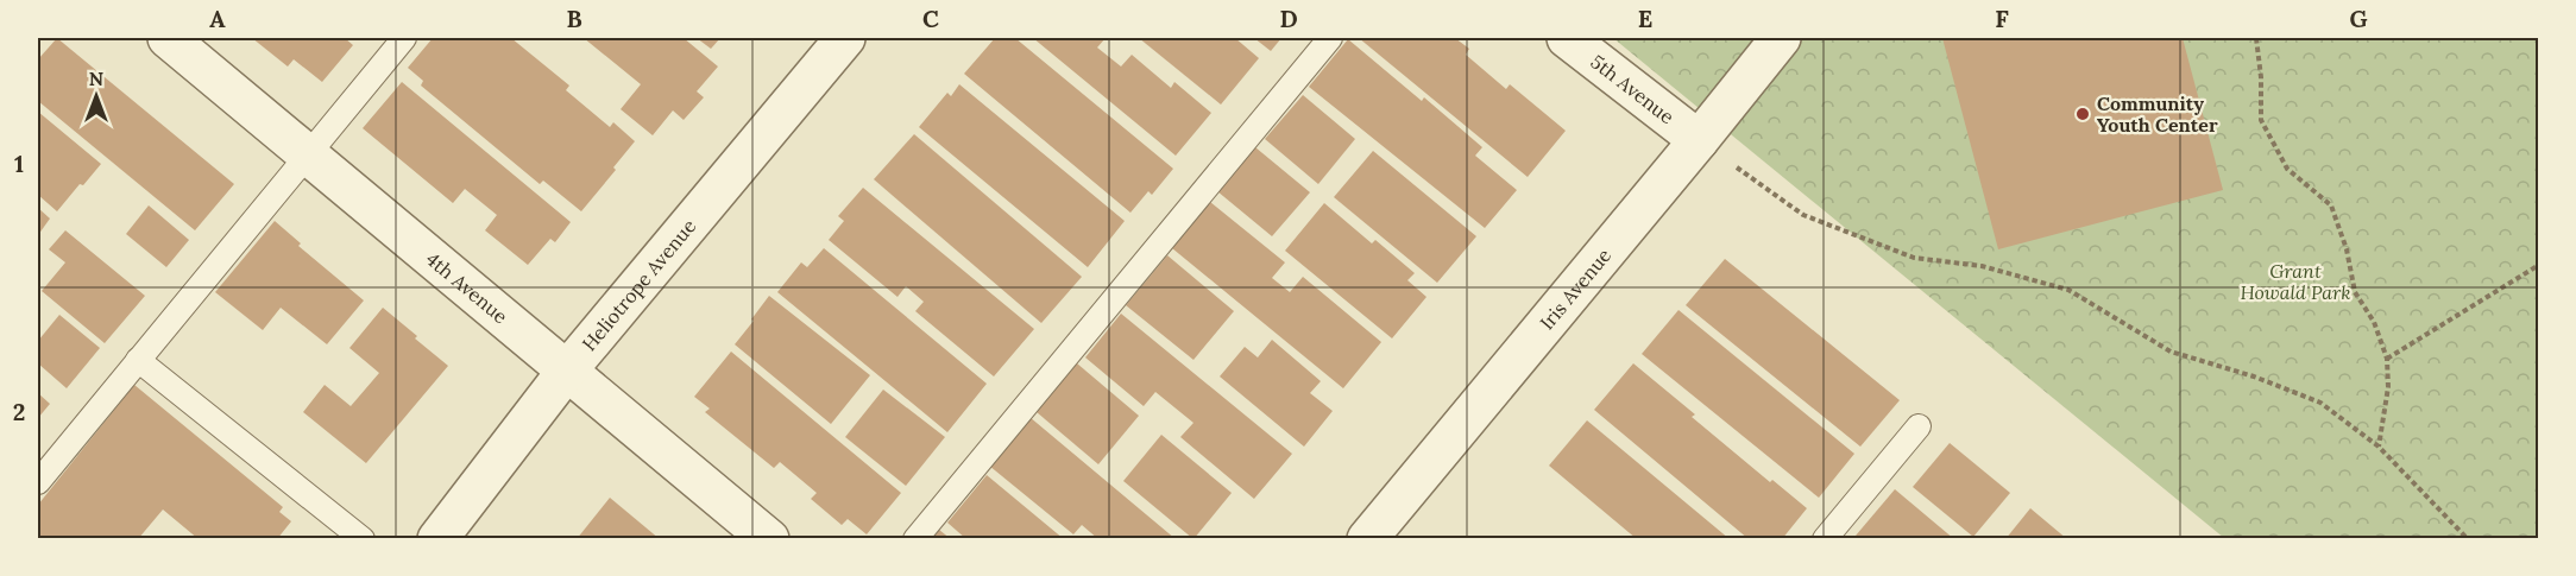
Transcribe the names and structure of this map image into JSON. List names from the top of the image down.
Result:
{
  "streets": {
    "street": [
      "5th Avenue",
      "Heliotrope Avenue",
      "4th Avenue",
      "Iris Avenue"
    ]
  },
  "crossings": [
    ["5th Avenue", "Iris Avenue"],
    ["Heliotrope Avenue", "4th Avenue"]
  ],
  "parks": ["Grant Howald Park"],
  "places": ["Community Youth Center"],
  "north": "top",
  "grid": {
    "columns": [
      "A",
      "B",
      "C",
      "D",
      "E",
      "F",
      "G"
    ],
    "rows": ["1", "2"]
  }
}
